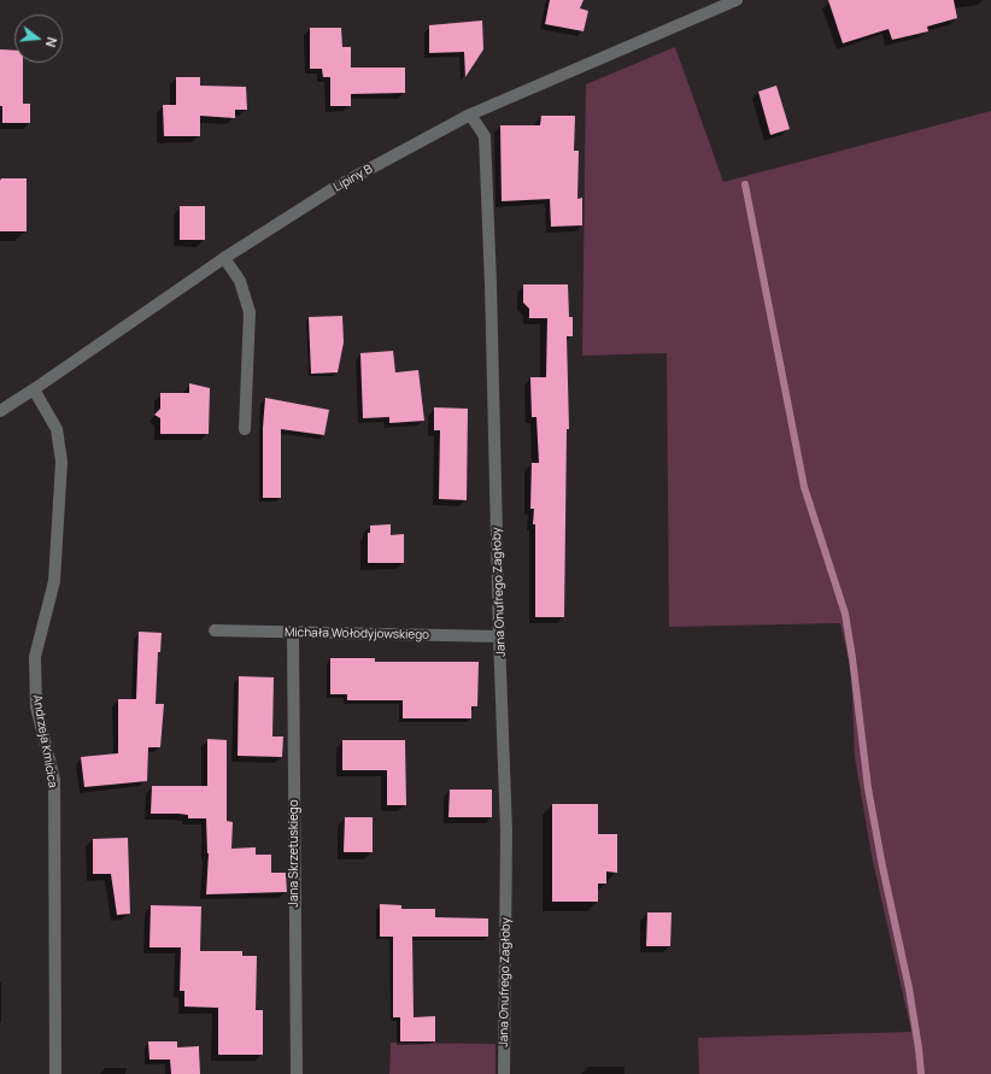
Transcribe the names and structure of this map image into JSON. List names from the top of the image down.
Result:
{
  "streets": {
    "street": [
      "Lipiny B",
      "Jana Onufrego Zagłoby",
      "Michała Wołodyjowskiego",
      "Andrzeja Kmicica",
      "Jana Skrzetuskiego"
    ]
  },
  "crossings": [
    ["Lipiny B", "Jana Onufrego Zagłoby"],
    ["Lipiny B", "Andrzeja Kmicica"],
    ["Jana Onufrego Zagłoby", "Michała Wołodyjowskiego"],
    ["Michała Wołodyjowskiego", "Jana Skrzetuskiego"]
  ],
  "north": "right"
}
